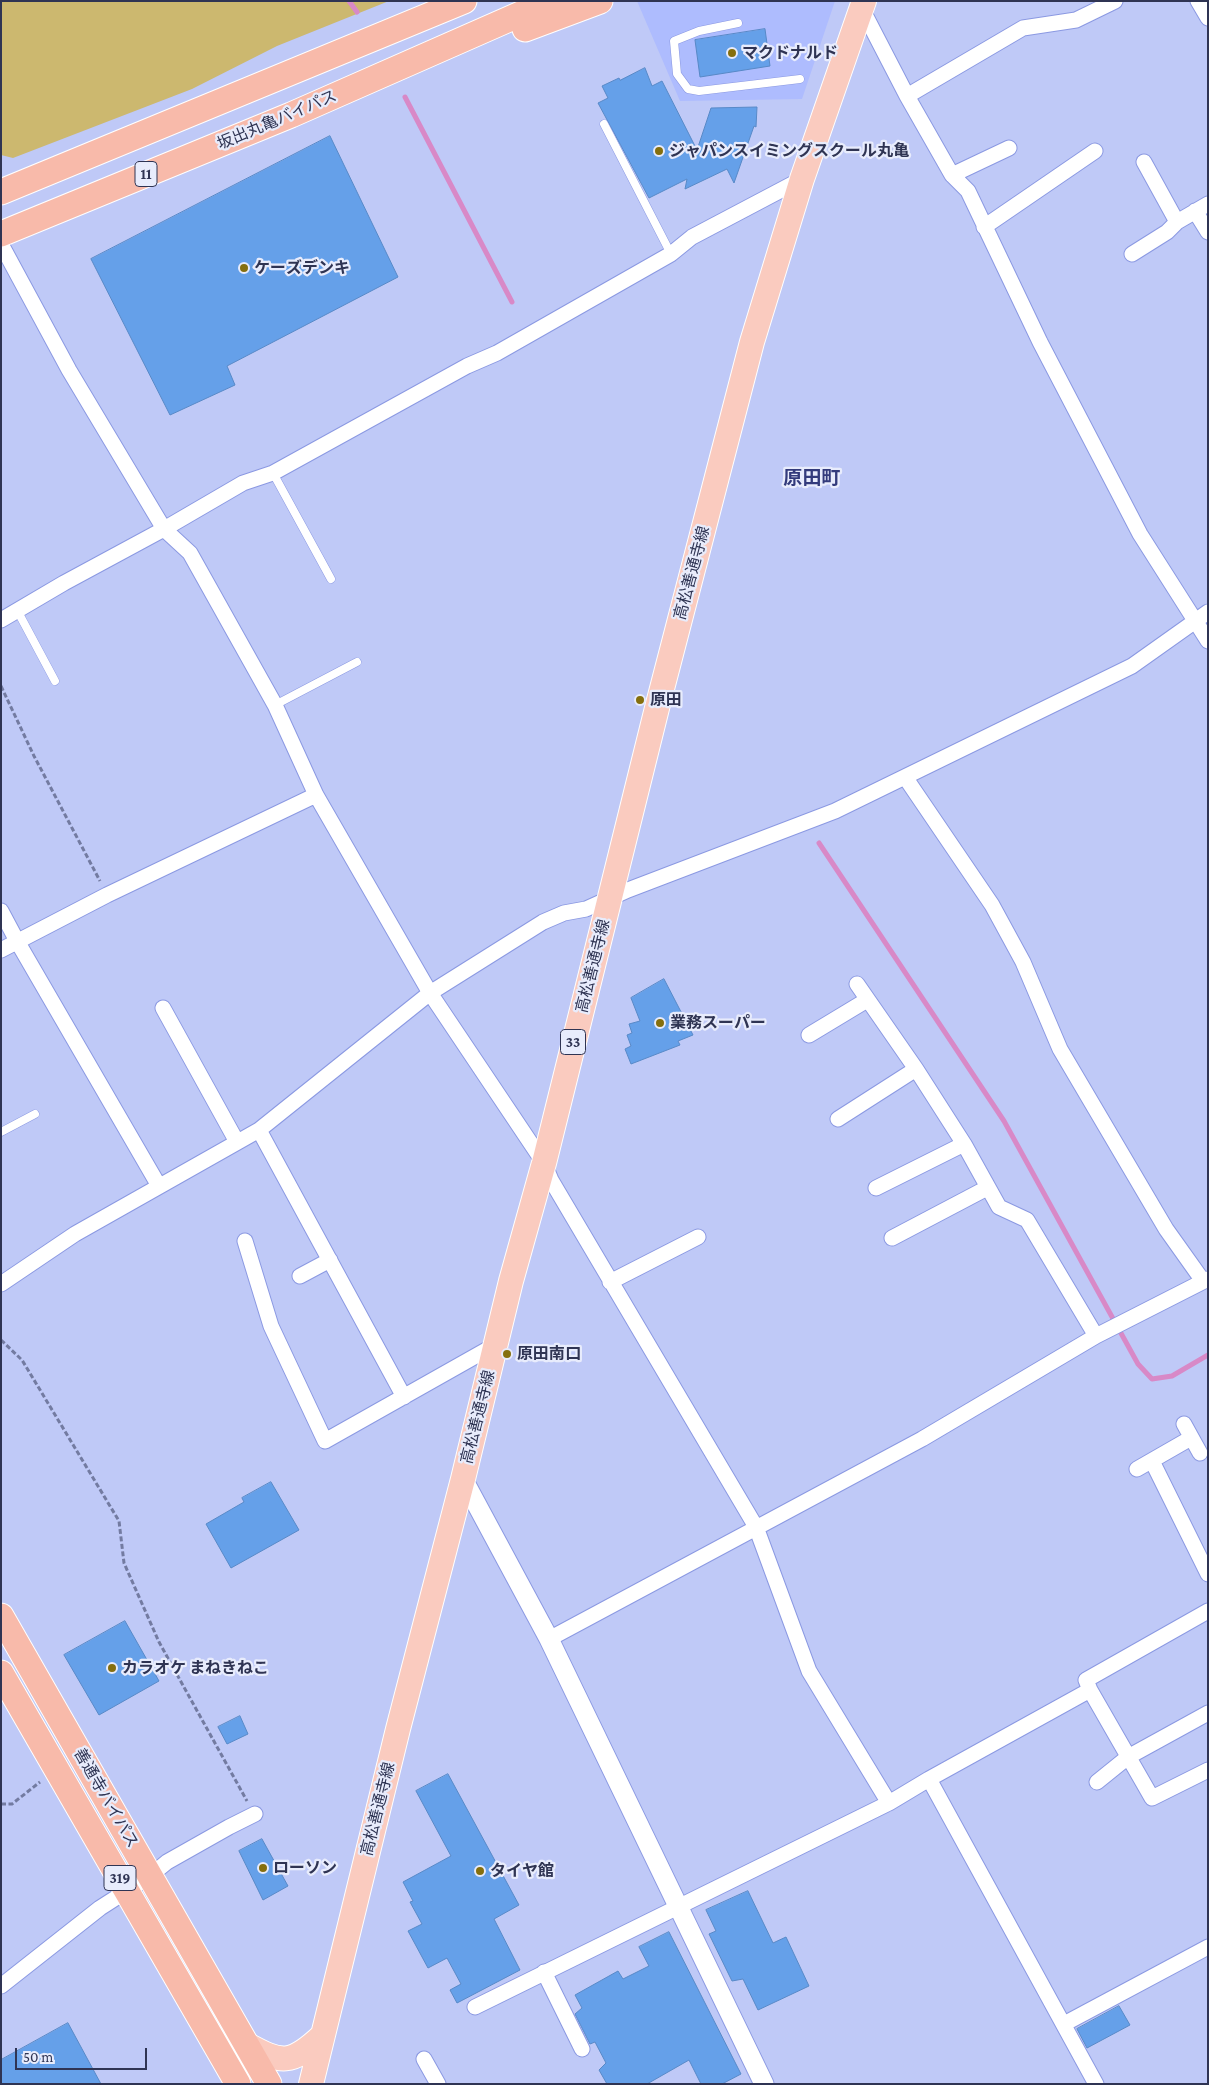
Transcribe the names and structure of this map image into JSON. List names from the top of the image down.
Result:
{
  "streets": {
    "highway": [
      "坂出丸亀バイパス",
      "11",
      "善通寺バイパス",
      "319"
    ],
    "main road": ["高松善通寺線", "33"]
  },
  "districts": ["原田町"],
  "places": [
    "マクドナルド",
    "ジャパンスイミングスクール丸亀",
    "ケーズデンキ",
    "原田",
    "業務スーパー",
    "原田南口",
    "カラオケ まねきねこ",
    "ローソン",
    "タイヤ館"
  ],
  "scale_bar": "50 m"
}
